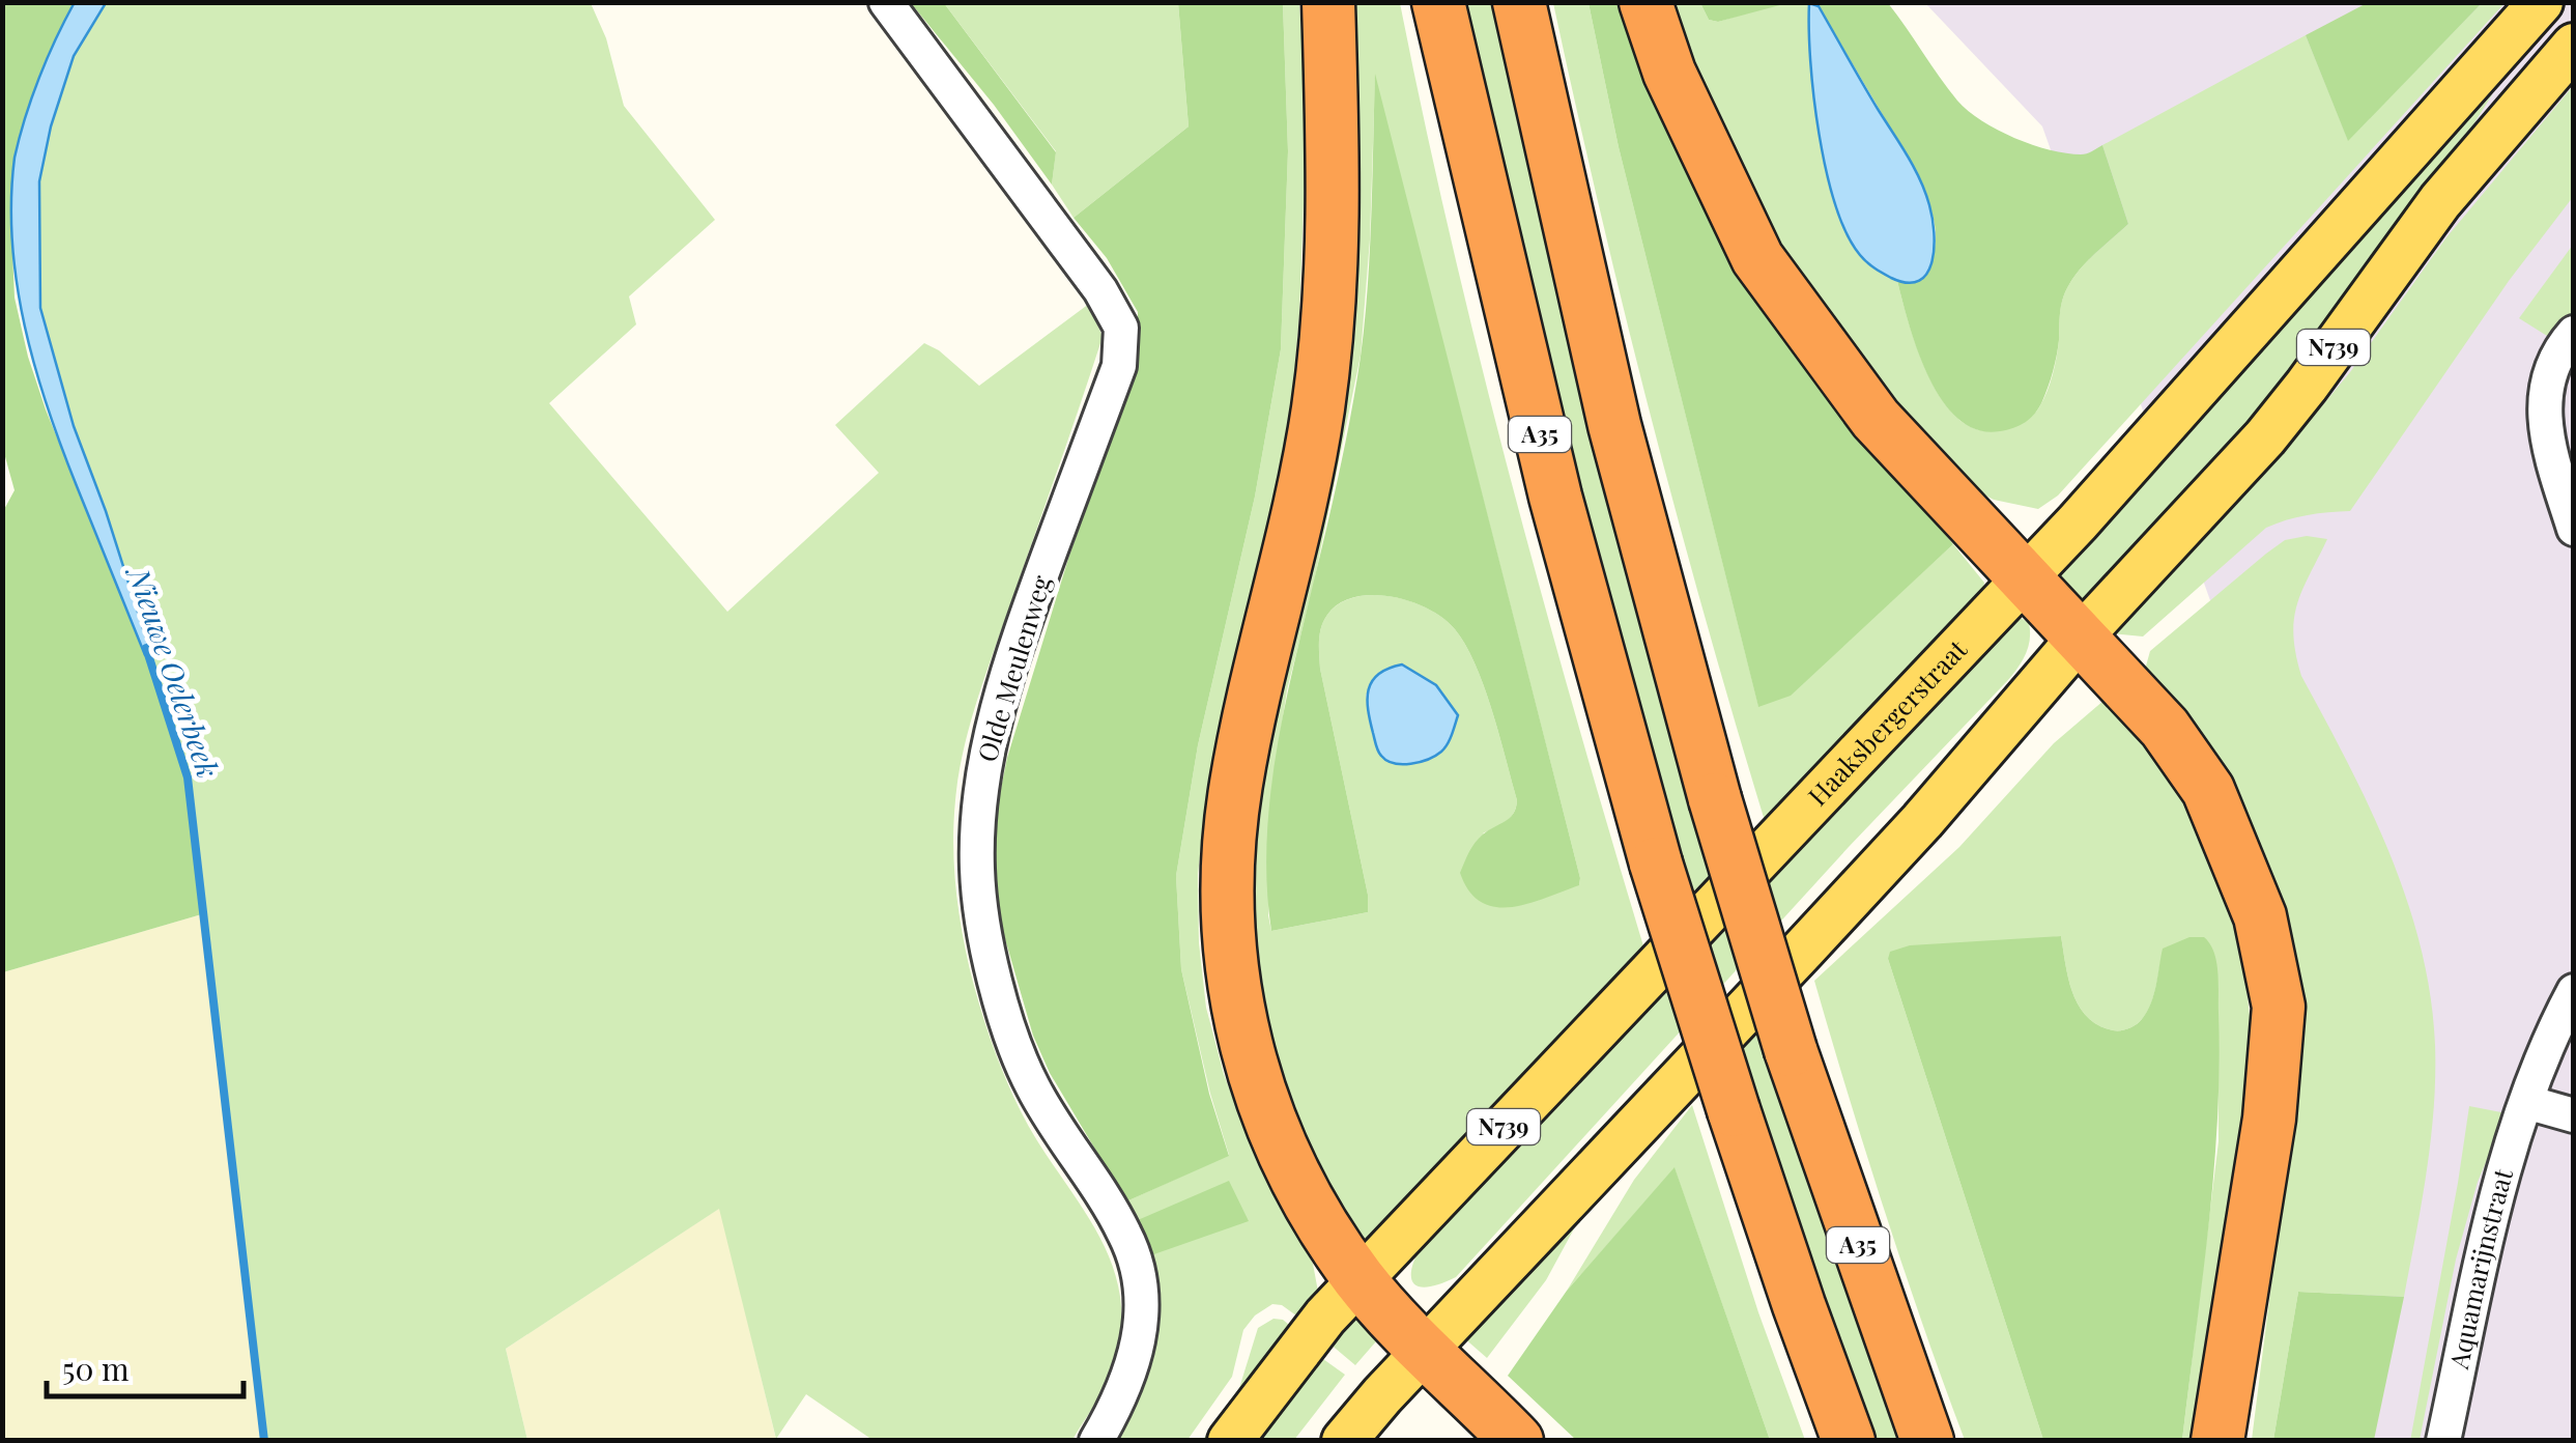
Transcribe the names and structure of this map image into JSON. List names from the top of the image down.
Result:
{
  "streets": {
    "highway": ["A35"],
    "main road": ["N739", "Haaksbergerstraat"],
    "street": ["Olde Meulenweg", "Aquamarijnstraat"]
  },
  "water": ["Nieuwe Oelerbeek"],
  "scale_bar": "50 m"
}
